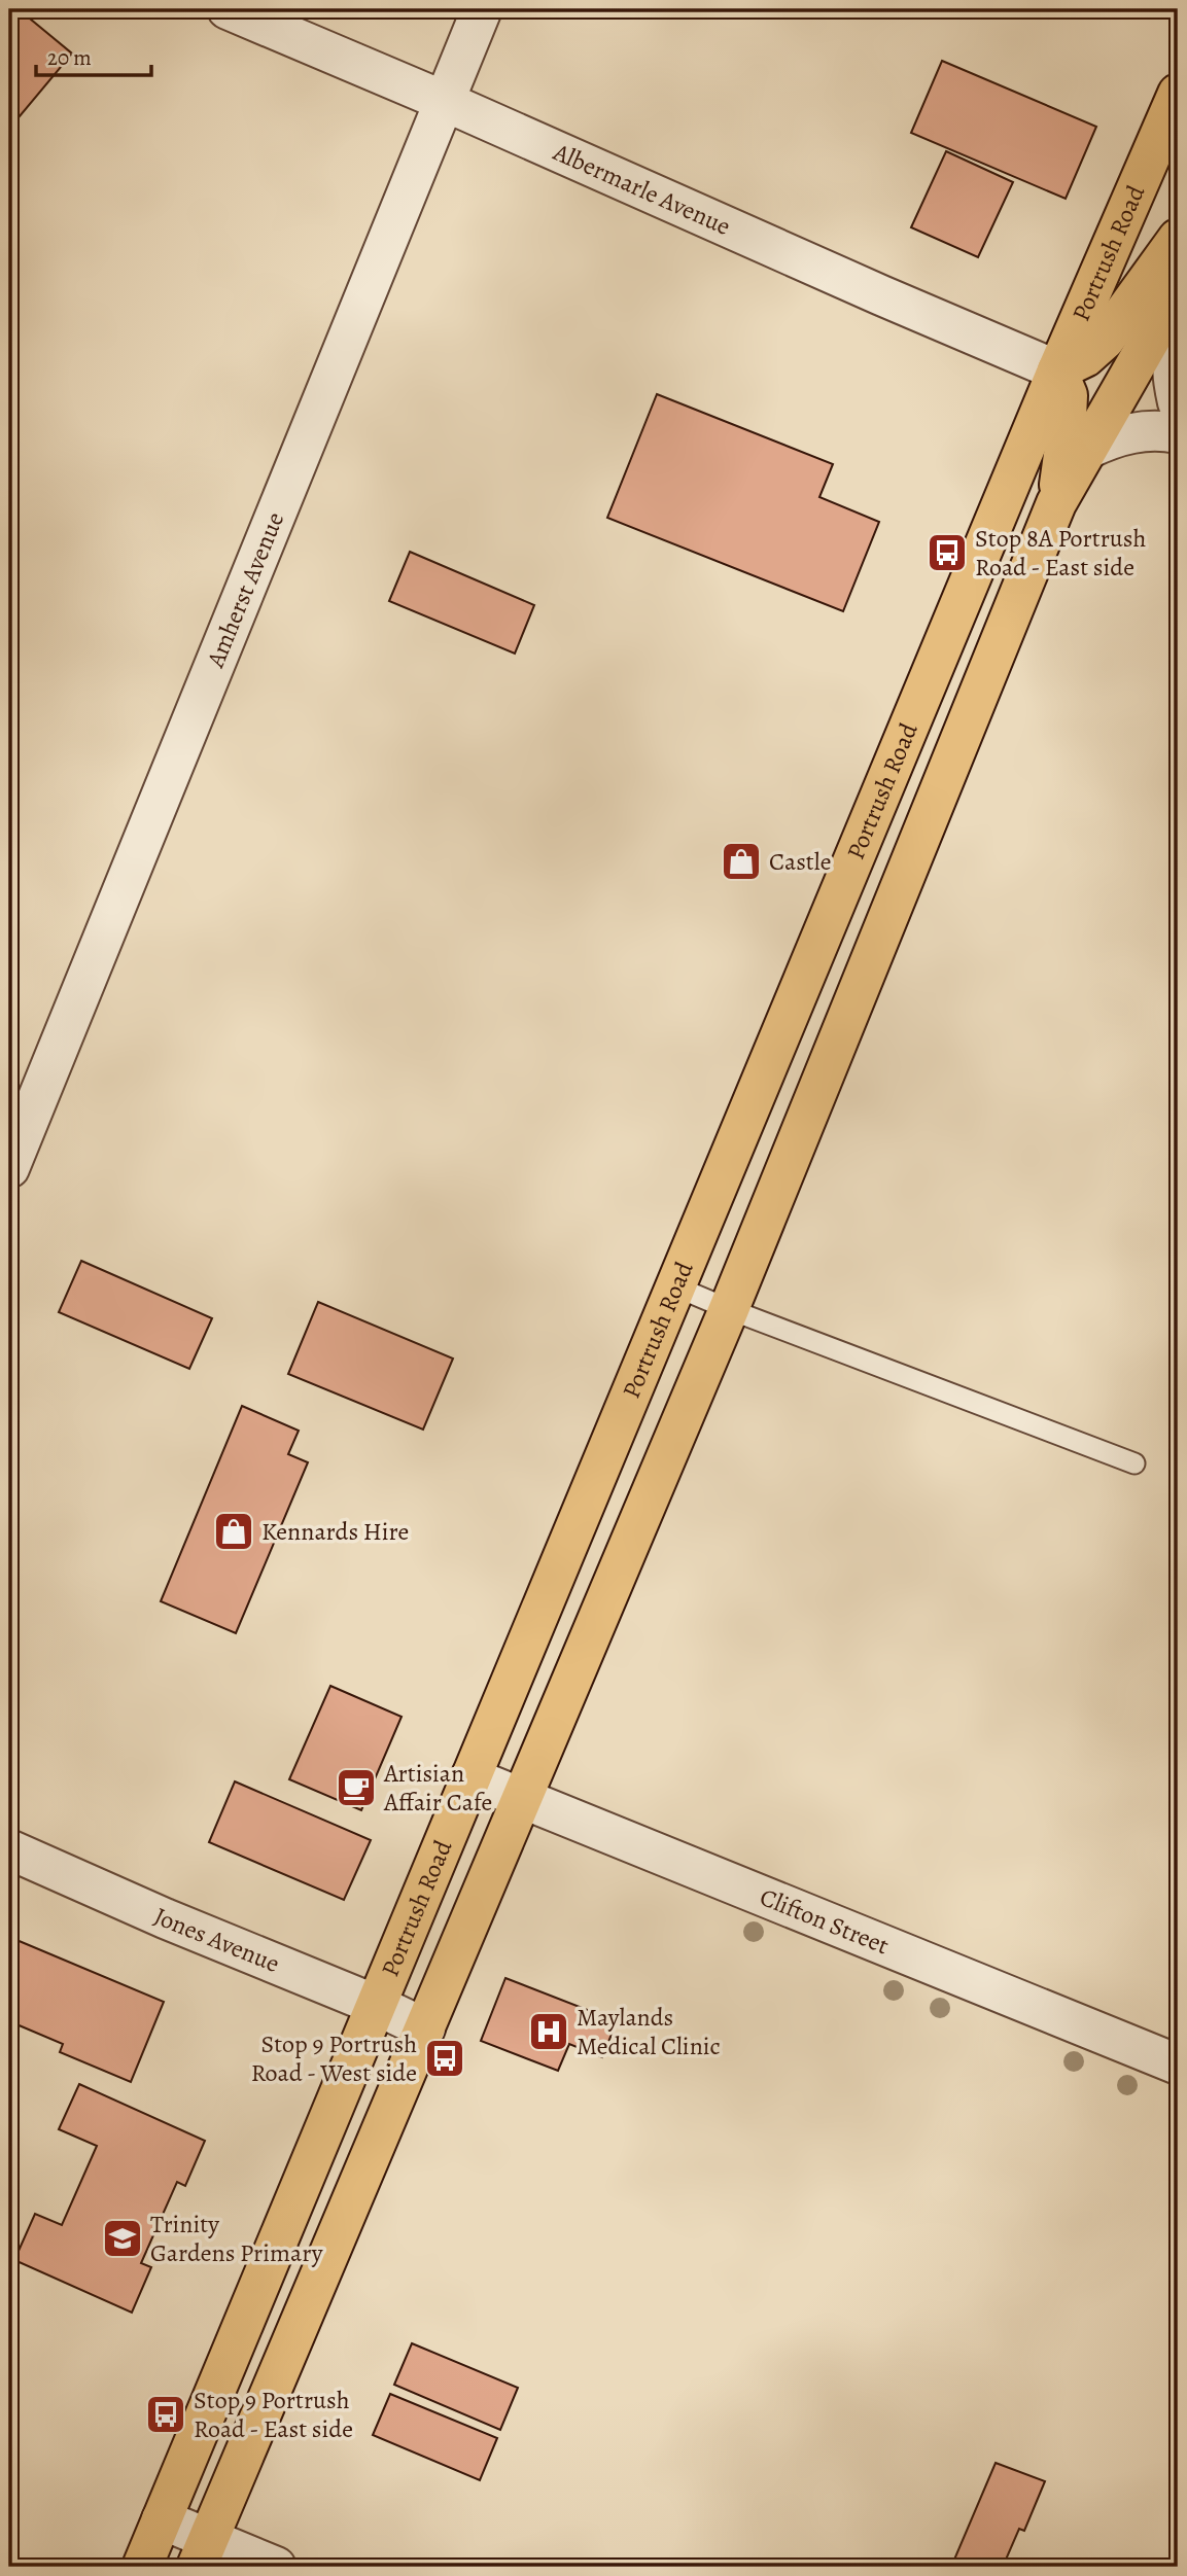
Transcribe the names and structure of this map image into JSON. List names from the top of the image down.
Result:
{
  "streets": {
    "highway": ["Portrush Road"],
    "street": [
      "Albermarle Avenue",
      "Amherst Avenue",
      "Clifton Street",
      "Jones Avenue"
    ]
  },
  "crossings": [
    ["Albermarle Avenue", "Portrush Road"],
    ["Albermarle Avenue", "Amherst Avenue"],
    ["Portrush Road", "Clifton Street"],
    ["Portrush Road", "Jones Avenue"]
  ],
  "places": {
    "bus stop": ["Stop 8A Portrush Road - East side", "Stop 9 Portrush Road - West side", "Stop 9 Portrush Road - East side"],
    "shop": ["Castle", "Kennards Hire"],
    "cafe": ["Artisian Affair Cafe"],
    "hospital": ["Maylands Medical Clinic"],
    "school or university": ["Trinity Gardens Primary"]
  },
  "scale_bar": "20 m"
}
